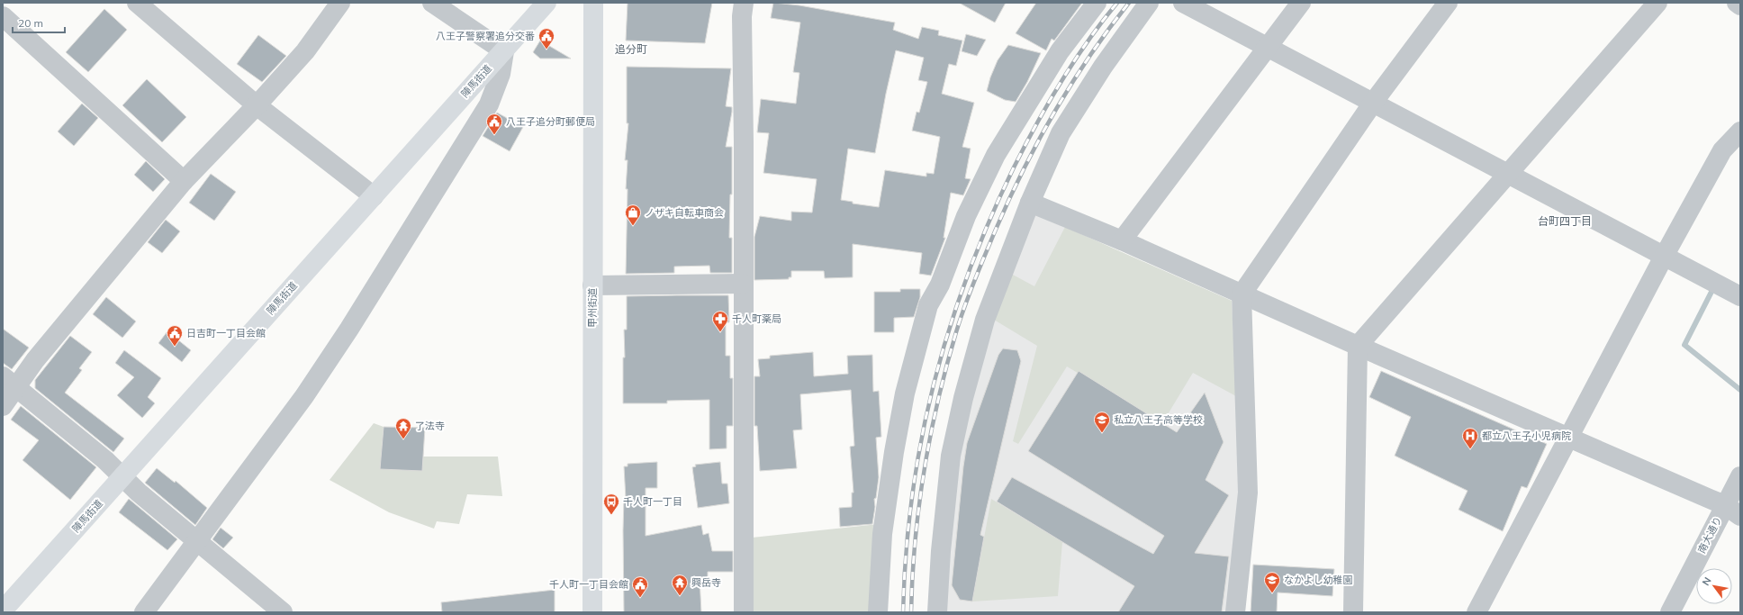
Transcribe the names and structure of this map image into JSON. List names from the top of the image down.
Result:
{
  "streets": {
    "main road": ["陣馬街道", "甲州街道"],
    "street": ["南大通り"]
  },
  "districts": ["追分町", "台町四丁目"],
  "places": {
    "public building": [
      "八王子警察署追分交番",
      "八王子追分町郵便局",
      "日吉町一丁目会館",
      "千人町一丁目会館"
    ],
    "shop": ["ノザキ自転車商会"],
    "pharmacy": ["千人町薬局"],
    "school or university": ["私立八王子高等学校", "なかよし幼稚園"],
    "temple": ["了法寺", "興岳寺"],
    "hospital": ["都立八王子小児病院"],
    "bus stop": ["千人町一丁目"]
  },
  "scale_bar": "20 m",
  "north": "top left"
}
